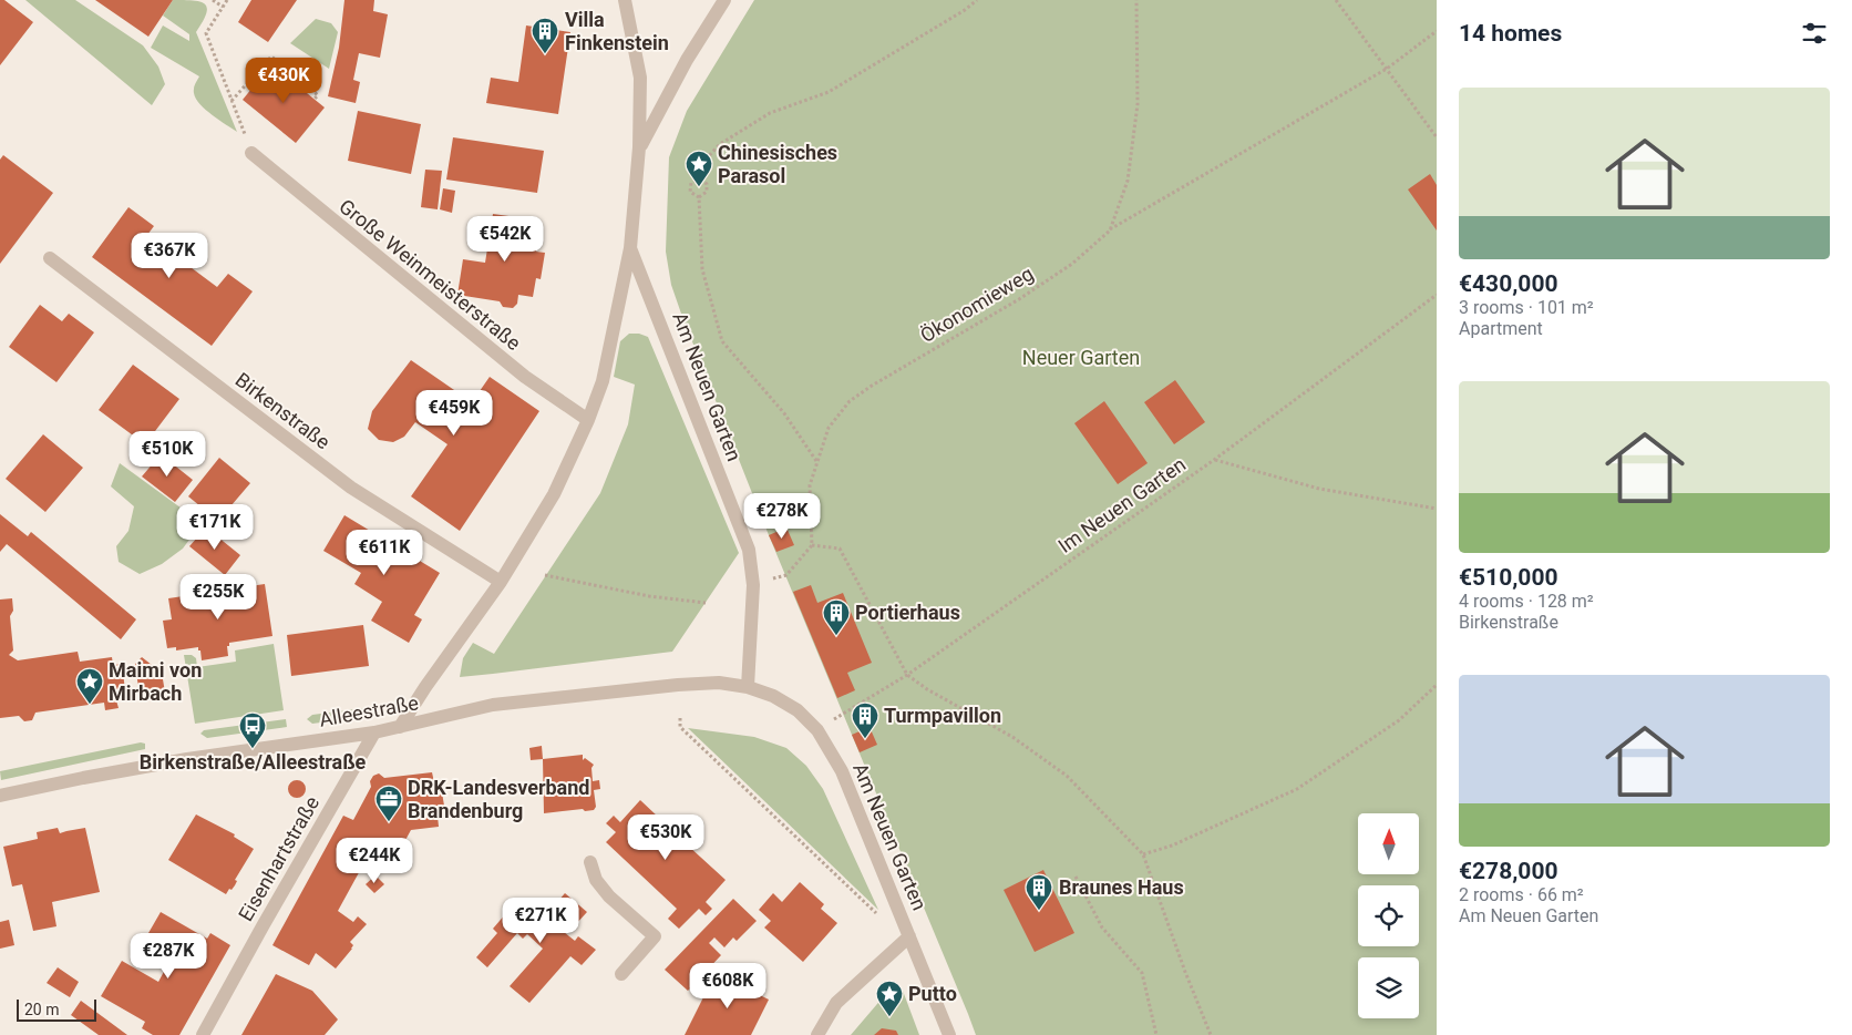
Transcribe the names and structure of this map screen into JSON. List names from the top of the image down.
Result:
{
  "streets": {
    "street": [
      "Große Weinmeisterstraße",
      "Am Neuen Garten",
      "Birkenstraße",
      "Alleestraße",
      "Eisenhartstraße"
    ],
    "path": ["Ökonomieweg", "Im Neuen Garten"]
  },
  "crossings": [
    ["Am Neuen Garten", "Im Neuen Garten"],
    ["Am Neuen Garten", "Alleestraße"],
    ["Alleestraße", "Eisenhartstraße"]
  ],
  "parks": ["Neuer Garten"],
  "places": {
    "building": [
      "Villa Finkenstein",
      "Portierhaus",
      "Turmpavillon",
      "Braunes Haus"
    ],
    "place": ["Chinesisches Parasol", "Maimi von Mirbach", "Putto"],
    "bus stop": ["Birkenstraße/Alleestraße"],
    "office": ["DRK-Landesverband Brandenburg"]
  },
  "scale_bar": "20 m",
  "north": "top",
  "page": {
    "heading": "14 homes",
    "price": [
      "€430K",
      "€542K",
      "€367K",
      "€459K",
      "€510K",
      "€278K",
      "€171K",
      "€611K",
      "€255K",
      "€530K",
      "€244K",
      "€271K",
      "€287K",
      "€608K"
    ],
    "list": [
      {
        "name": "€430,000",
        "note": "3 rooms · 101 m² · Apartment"
      },
      {
        "name": "€510,000",
        "note": "4 rooms · 128 m² · Birkenstraße"
      },
      {
        "name": "€278,000",
        "note": "2 rooms · 66 m² · Am Neuen Garten"
      }
    ],
    "scale": "20 m"
  }
}
